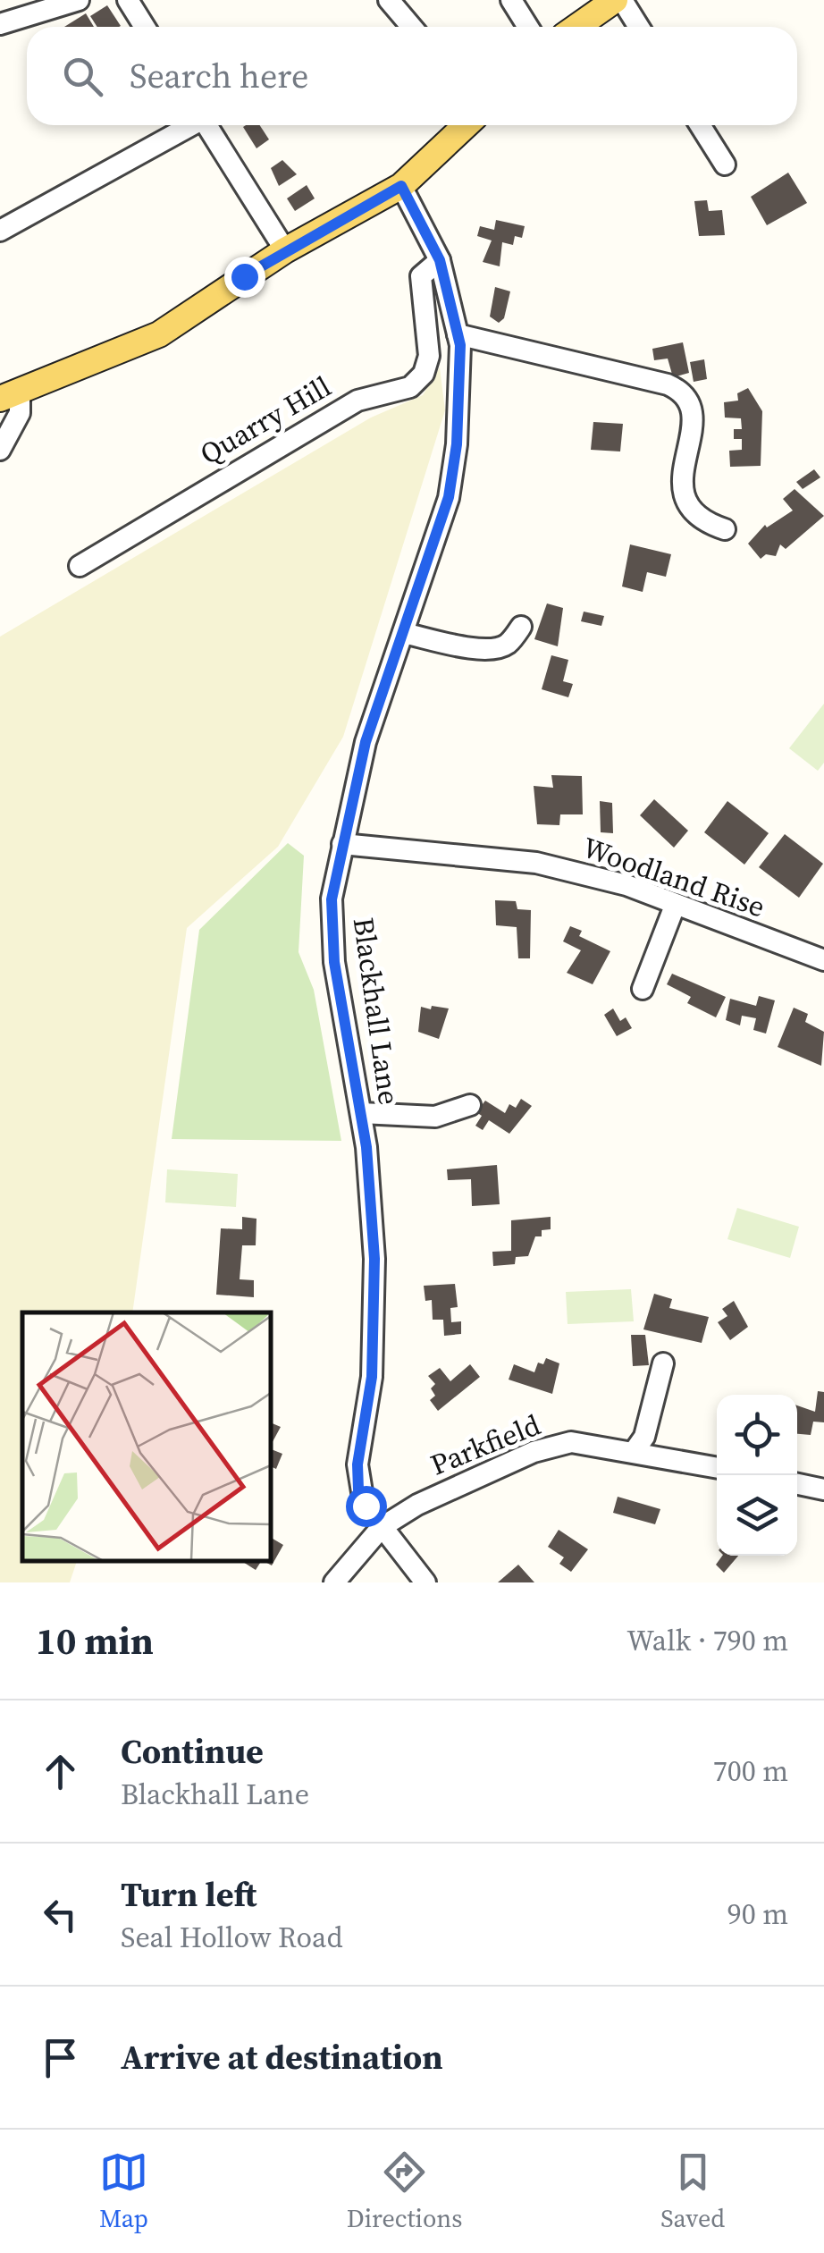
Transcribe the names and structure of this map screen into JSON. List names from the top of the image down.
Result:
{
  "streets": {
    "street": [
      "Quarry Hill",
      "Woodland Rise",
      "Blackhall Lane",
      "Parkfield"
    ]
  },
  "crossings": [
    ["Quarry Hill", "Blackhall Lane"],
    ["Woodland Rise", "Blackhall Lane"],
    ["Blackhall Lane", "Parkfield"]
  ],
  "page": {
    "search": "Search here",
    "heading": ["10 min", "Walk · 790 m"],
    "list": [
      ["Continue", "Blackhall Lane", "700 m"],
      ["Turn left", "Seal Hollow Road", "90 m"],
      "Arrive at destination"
    ],
    "nav": ["Map", "Directions", "Saved"]
  }
}
